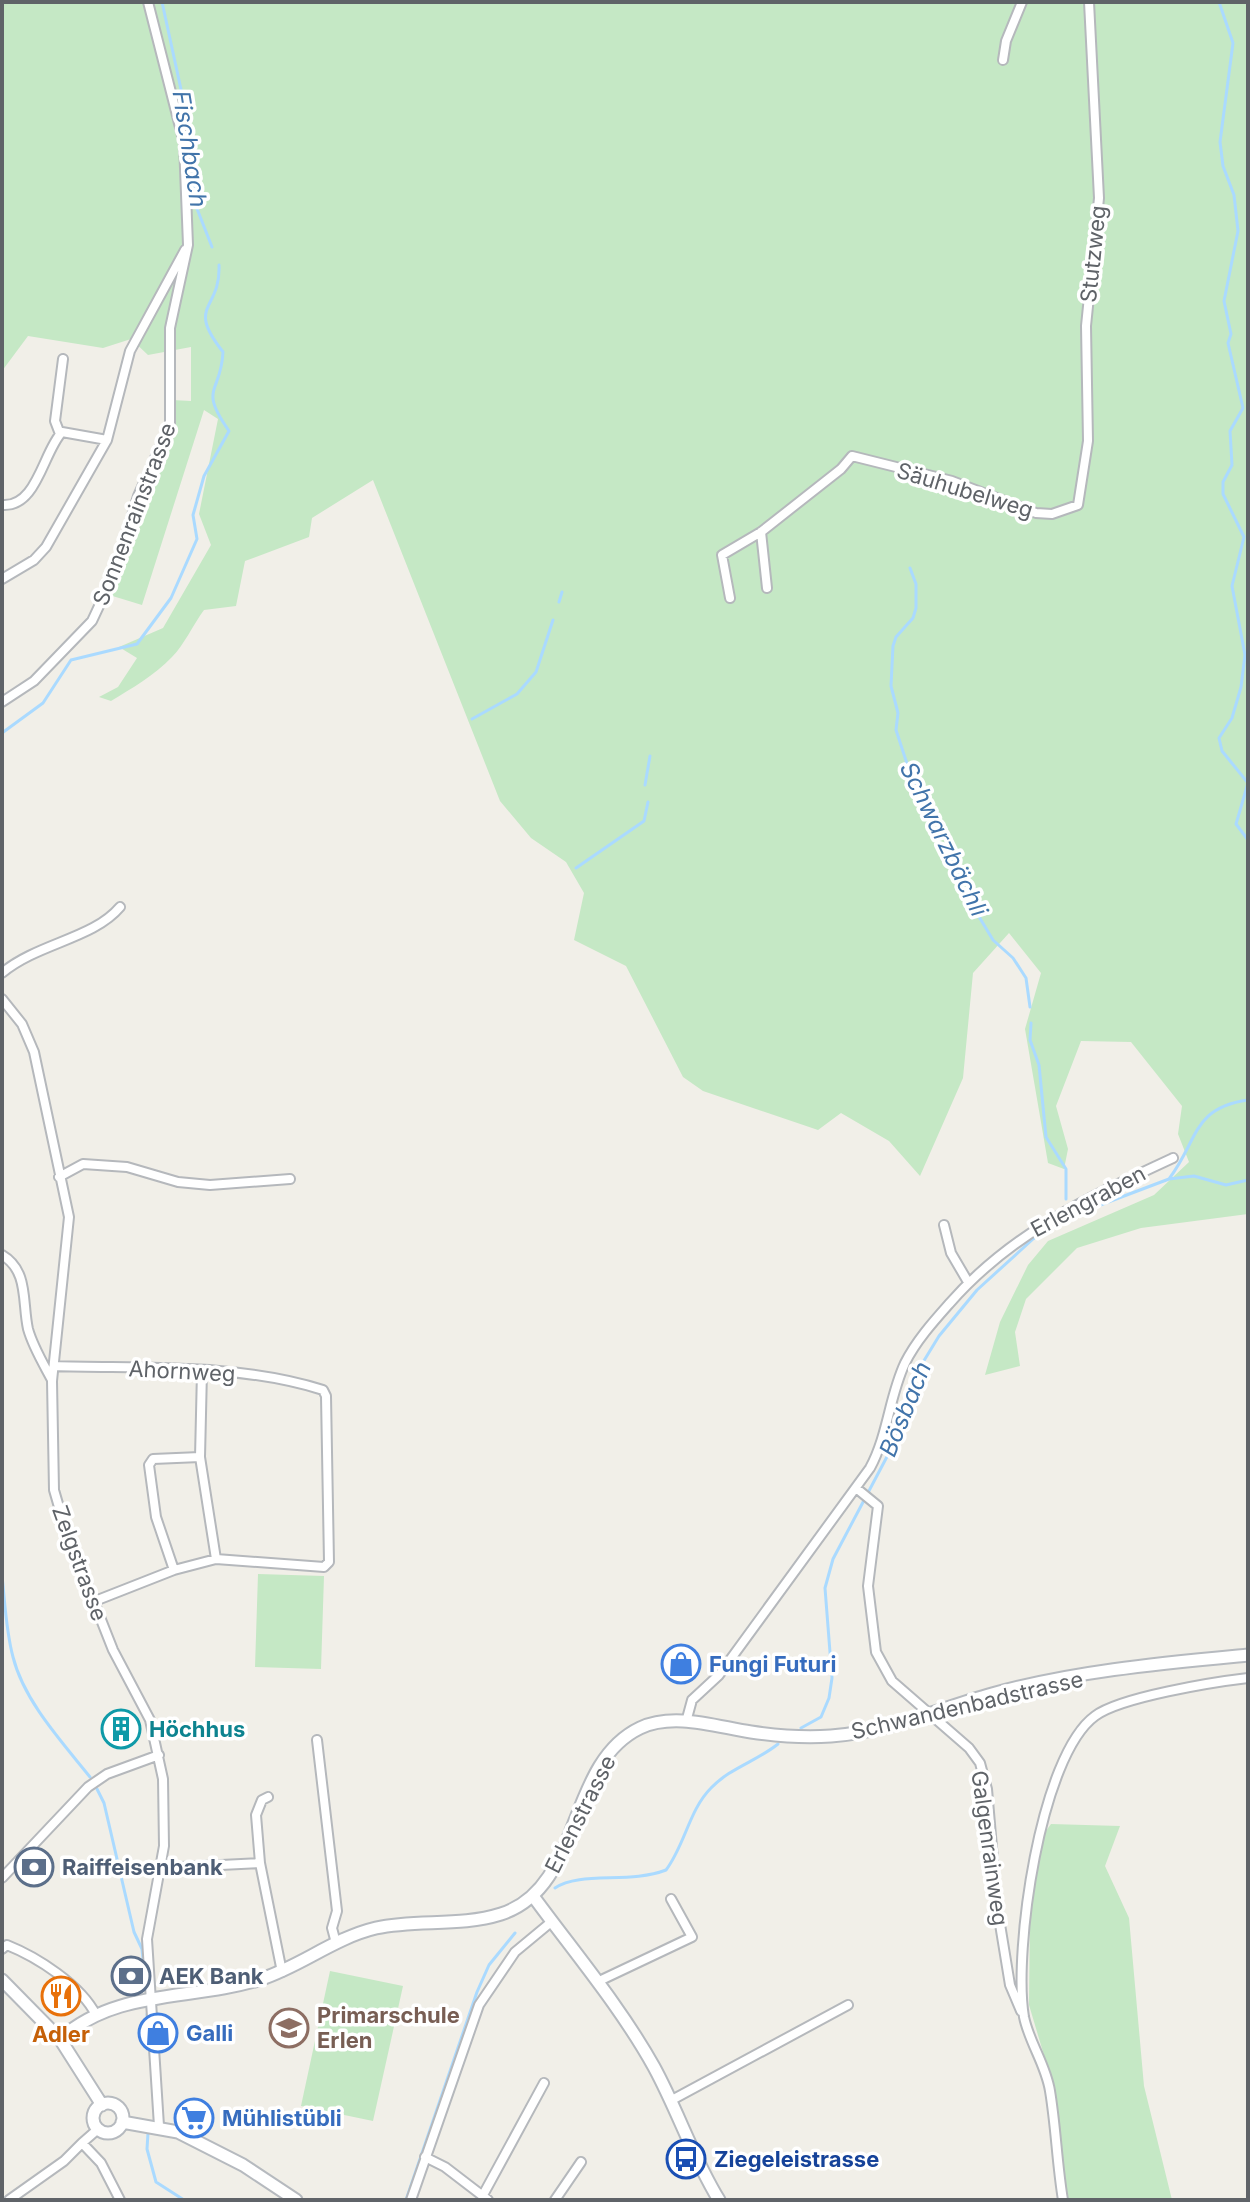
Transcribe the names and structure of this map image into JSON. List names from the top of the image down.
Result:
{
  "streets": {
    "street": [
      "Stutzweg",
      "Säuhubelweg",
      "Sonnenrainstrasse",
      "Erlengraben",
      "Ahornweg",
      "Zelgstrasse",
      "Schwandenbadstrasse",
      "Erlenstrasse",
      "Galgenrainweg"
    ]
  },
  "crossings": [
    ["Stutzweg", "Säuhubelweg"],
    ["Erlengraben", "Galgenrainweg"],
    ["Ahornweg", "Zelgstrasse"],
    ["Zelgstrasse", "Erlenstrasse"],
    ["Schwandenbadstrasse", "Erlenstrasse"],
    ["Schwandenbadstrasse", "Galgenrainweg"]
  ],
  "water": ["Fischbach", "Schwarzbächli", "Bösbach"],
  "places": {
    "shop": ["Fungi Futuri", "Galli"],
    "building": ["Höchhus"],
    "bank": ["Raiffeisenbank", "AEK Bank"],
    "restaurant": ["Adler"],
    "school or university": ["Primarschule Erlen"],
    "supermarket": ["Mühlistübli"],
    "bus stop": ["Ziegeleistrasse"]
  }
}
